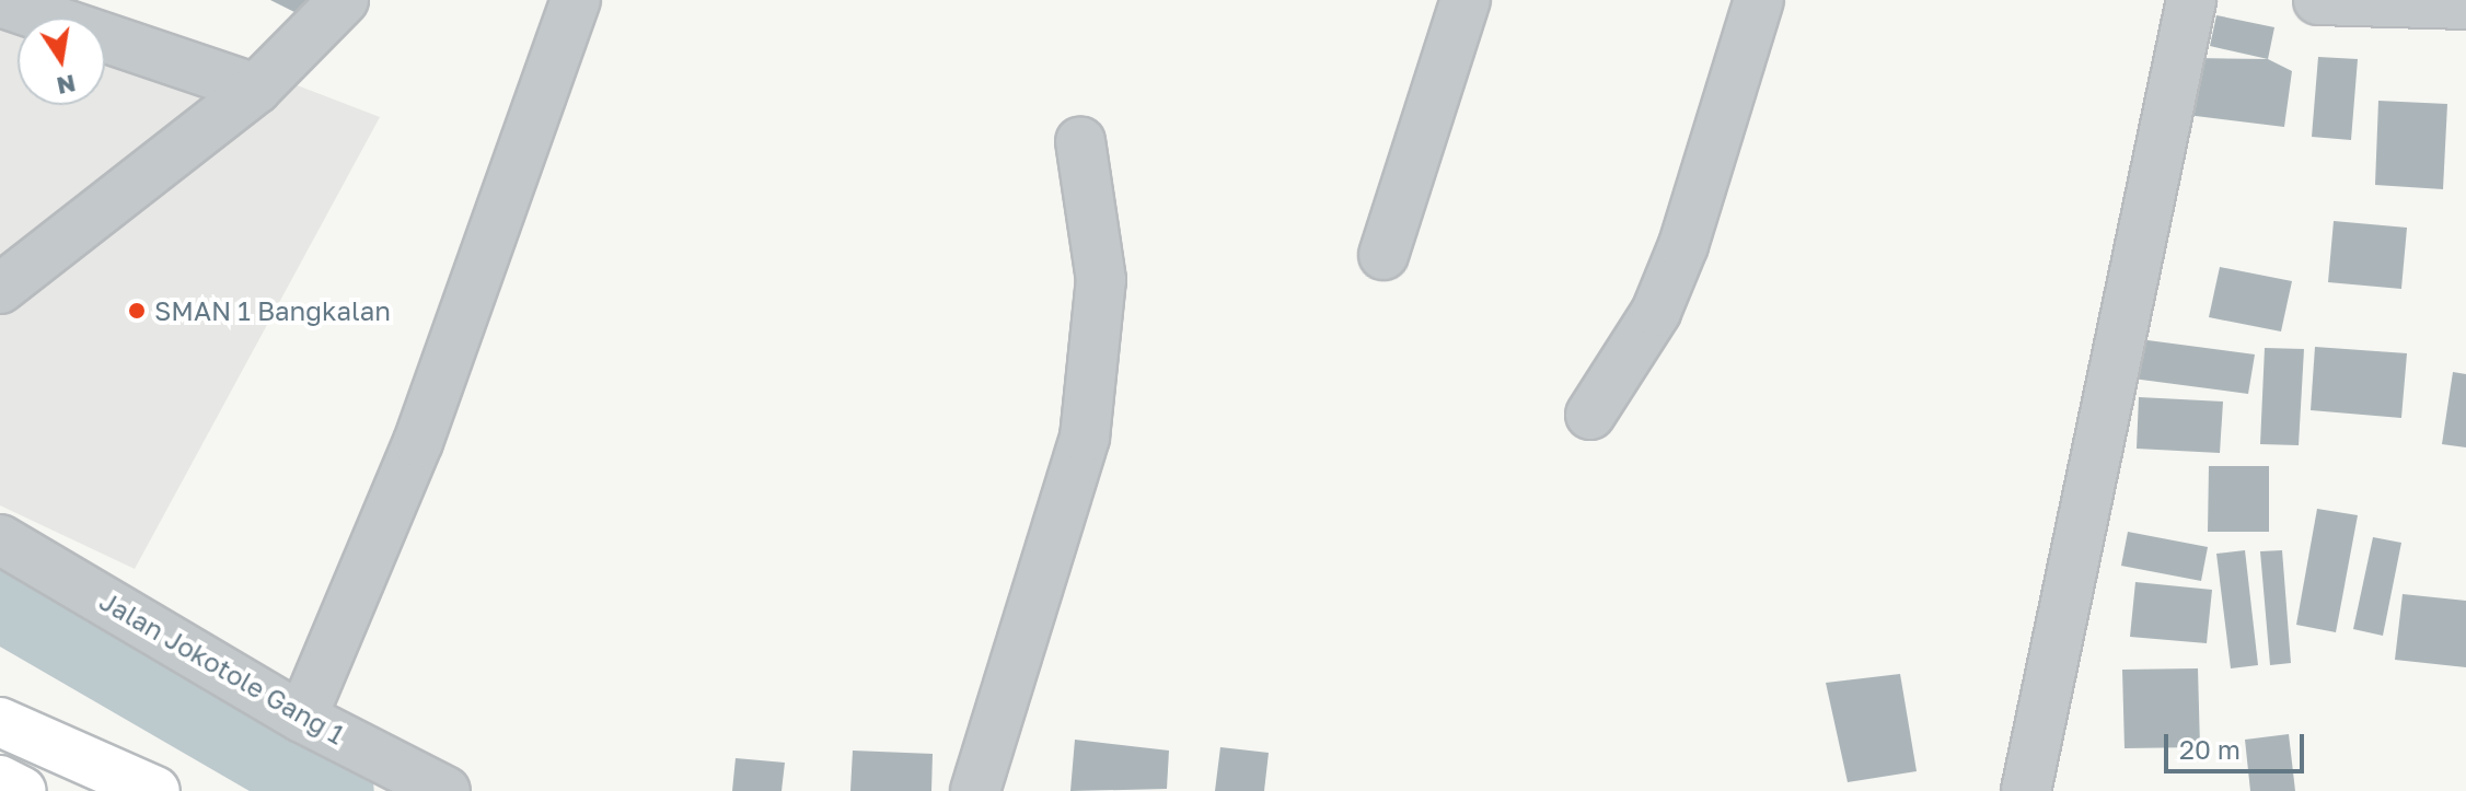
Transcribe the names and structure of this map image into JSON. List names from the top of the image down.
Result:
{
  "streets": {
    "street": ["Jalan Jokotole Gang 1"]
  },
  "places": ["SMAN 1 Bangkalan"],
  "scale_bar": "20 m",
  "north": "bottom"
}
